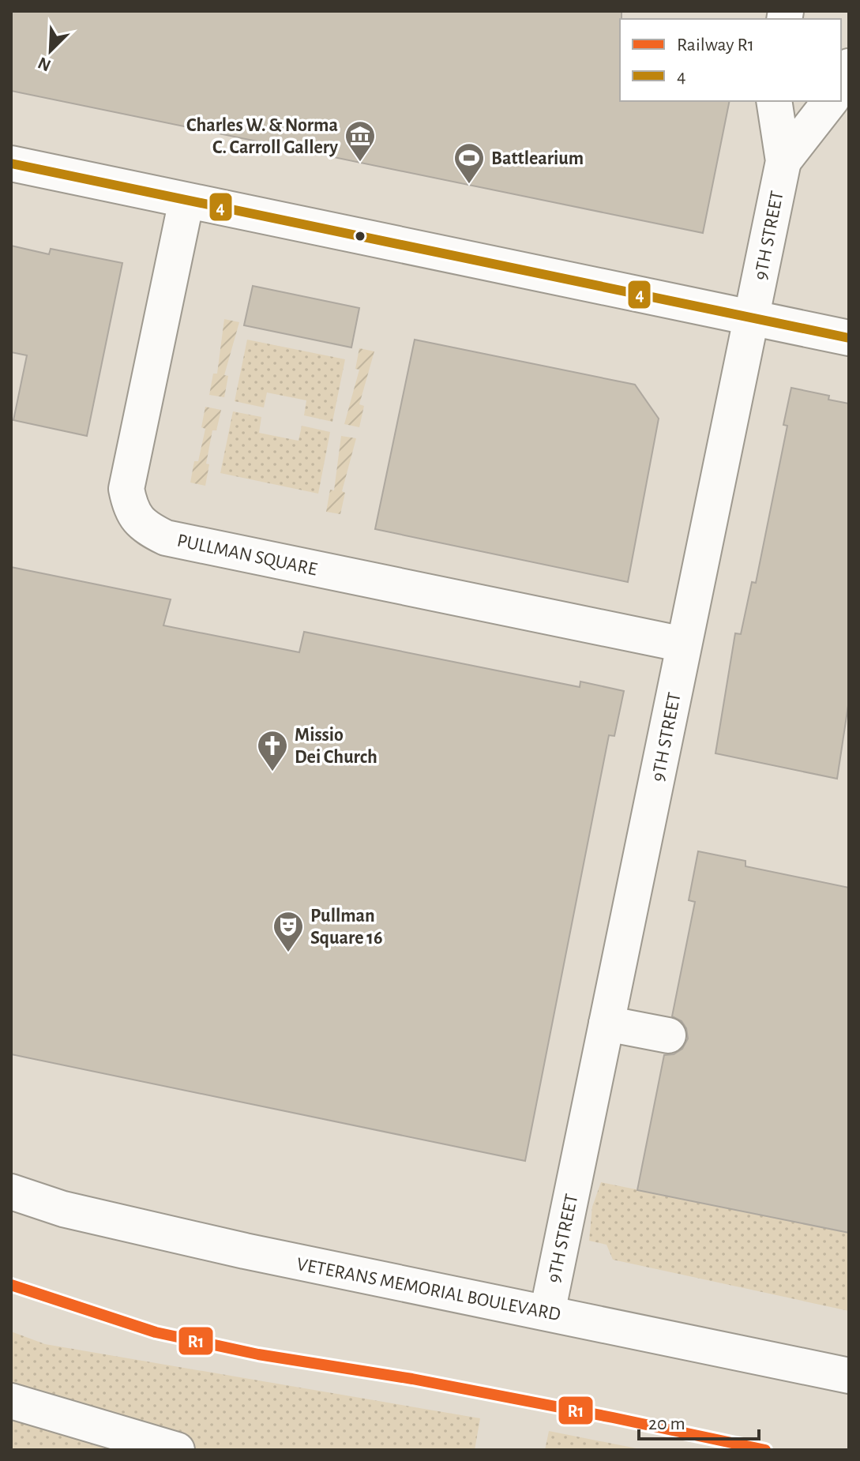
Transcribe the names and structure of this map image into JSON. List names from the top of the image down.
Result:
{
  "streets": {
    "street": ["9TH STREET", "PULLMAN SQUARE", "VETERANS MEMORIAL BOULEVARD"]
  },
  "crossings": [
    ["9TH STREET", "PULLMAN SQUARE"],
    ["9TH STREET", "VETERANS MEMORIAL BOULEVARD"]
  ],
  "places": {
    "museum": ["Charles W. & Norma C. Carroll Gallery"],
    "sports": ["Battlearium"],
    "church": ["Missio Dei Church"],
    "theatre": ["Pullman Square 16"]
  },
  "lines": ["transit line 4", "rail line R1"],
  "legend": ["Railway R1", "4"],
  "scale_bar": "20 m",
  "north": "bottom left"
}
